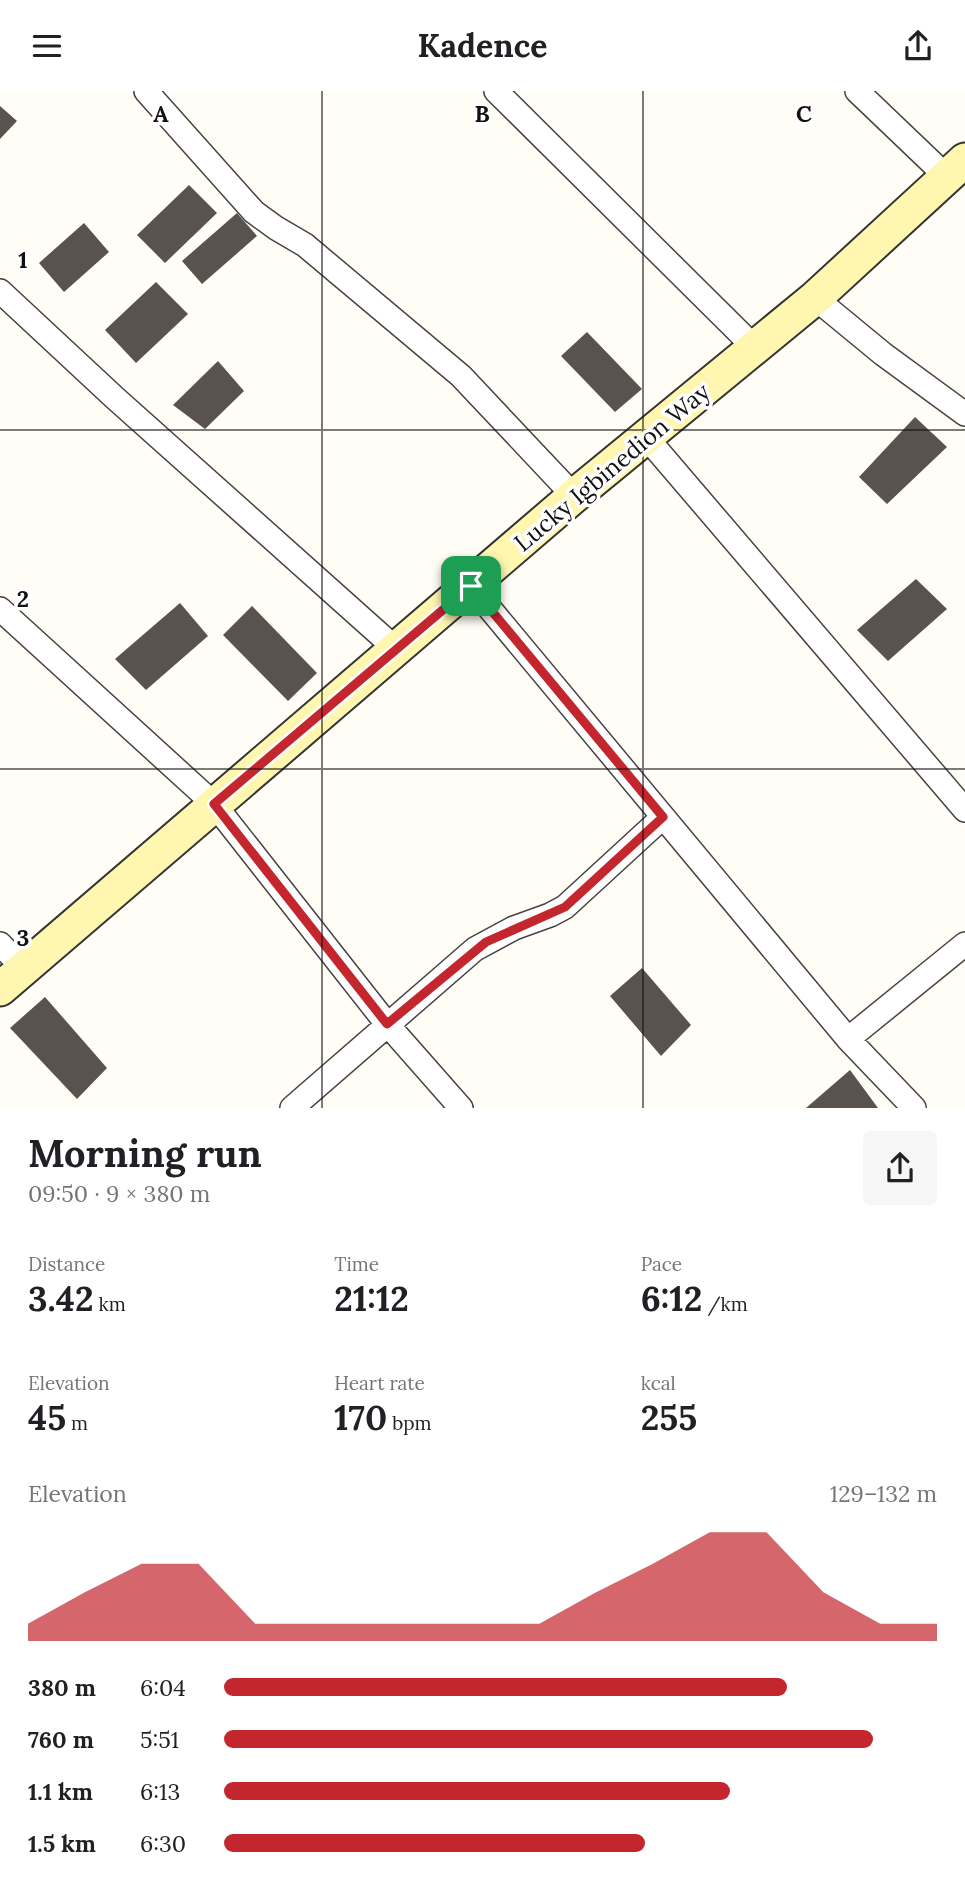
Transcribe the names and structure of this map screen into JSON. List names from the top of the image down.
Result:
{
  "streets": {
    "street": ["Lucky Igbinedion Way"]
  },
  "page": {
    "header": "Kadence",
    "heading": ["Morning run", "09:50 · 9 × 380 m"],
    "stats": [
      ["Distance", "3.42 km"],
      ["Time", "21:12"],
      ["Pace", "6:12 /km"],
      ["Elevation", "45 m"],
      ["Heart rate", "170 bpm"],
      ["kcal", "255"]
    ],
    "chart": ["Elevation", "129–132 m"],
    "list": [
      {
        "name": "380 m",
        "note": "6:04"
      },
      {
        "name": "760 m",
        "note": "5:51"
      },
      {
        "name": "1.1 km",
        "note": "6:13"
      },
      {
        "name": "1.5 km",
        "note": "6:30"
      }
    ]
  },
  "grid": {
    "columns": ["A", "B", "C"],
    "rows": ["1", "2", "3"]
  }
}
